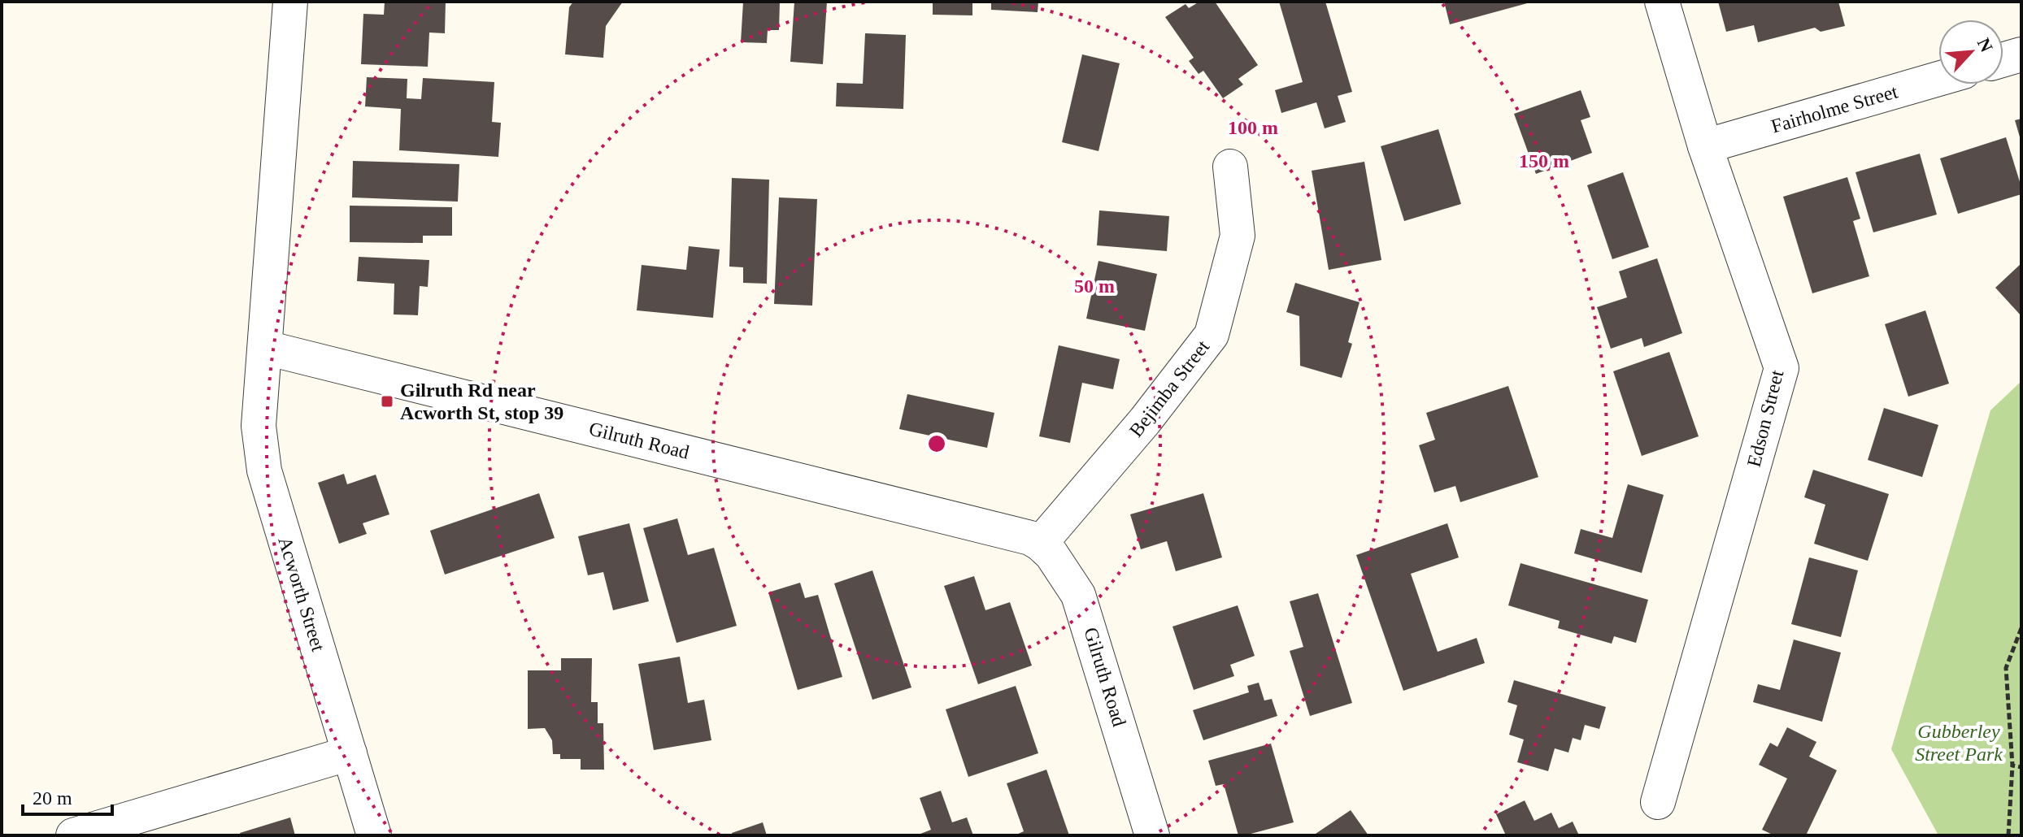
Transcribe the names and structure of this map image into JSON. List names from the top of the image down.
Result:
{
  "streets": {
    "street": [
      "Fairholme Street",
      "Bejimba Street",
      "Edson Street",
      "Gilruth Road",
      "Acworth Street"
    ]
  },
  "crossings": [
    ["Fairholme Street", "Edson Street"],
    ["Bejimba Street", "Gilruth Road"],
    ["Gilruth Road", "Acworth Street"]
  ],
  "parks": ["Gubberley Street Park"],
  "places": {
    "transit": ["Gilruth Rd near Acworth St, stop 39"]
  },
  "scale_bar": "20 m",
  "north": "top right",
  "rings": ["100 m", "150 m", "50 m"]
}
